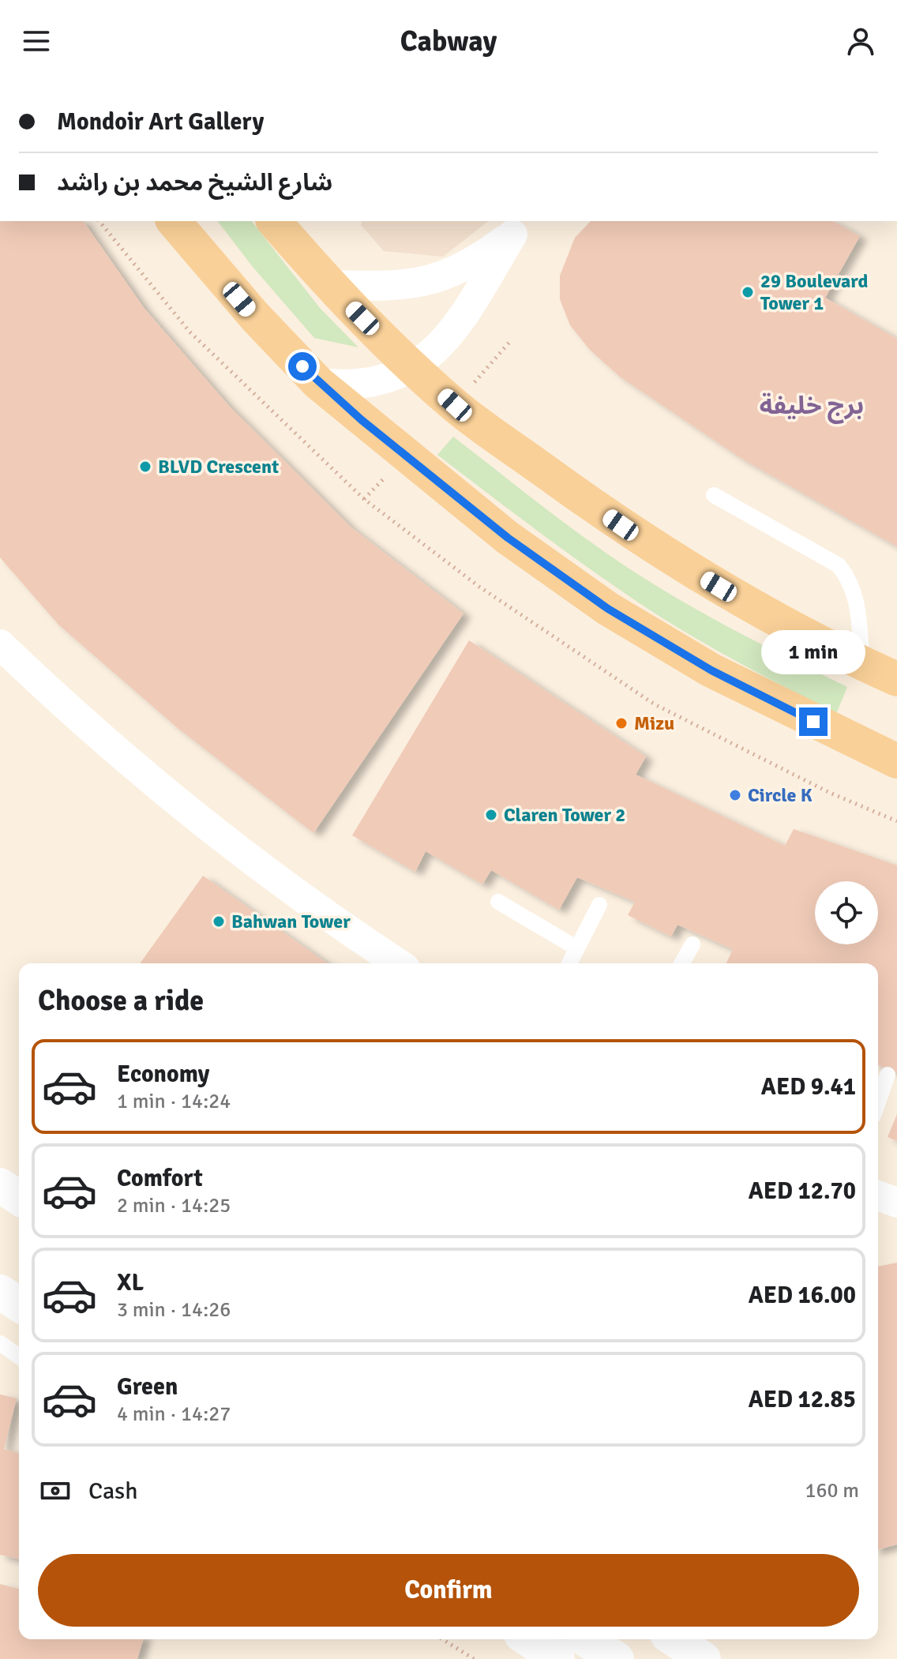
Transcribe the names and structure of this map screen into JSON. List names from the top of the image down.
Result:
{
  "districts": ["برج خليفة"],
  "places": [
    "29 Boulevard Tower 1",
    "BLVD Crescent",
    "Mizu",
    "Circle K",
    "Claren Tower 2",
    "Bahwan Tower"
  ],
  "page": {
    "header": "Cabway",
    "banner": ["Mondoir Art Gallery", "شارع الشيخ محمد بن راشد"],
    "bubble": "1 min",
    "heading": "Choose a ride",
    "list": [
      {
        "name": "Economy",
        "note": "1 min · 14:24",
        "value": "AED 9.41"
      },
      {
        "name": "Comfort",
        "note": "2 min · 14:25",
        "value": "AED 12.70"
      },
      {
        "name": "XL",
        "note": "3 min · 14:26",
        "value": "AED 16.00"
      },
      {
        "name": "Green",
        "note": "4 min · 14:27",
        "value": "AED 12.85"
      }
    ],
    "pay": ["Cash", "160 m"],
    "buttons": "Confirm"
  }
}
